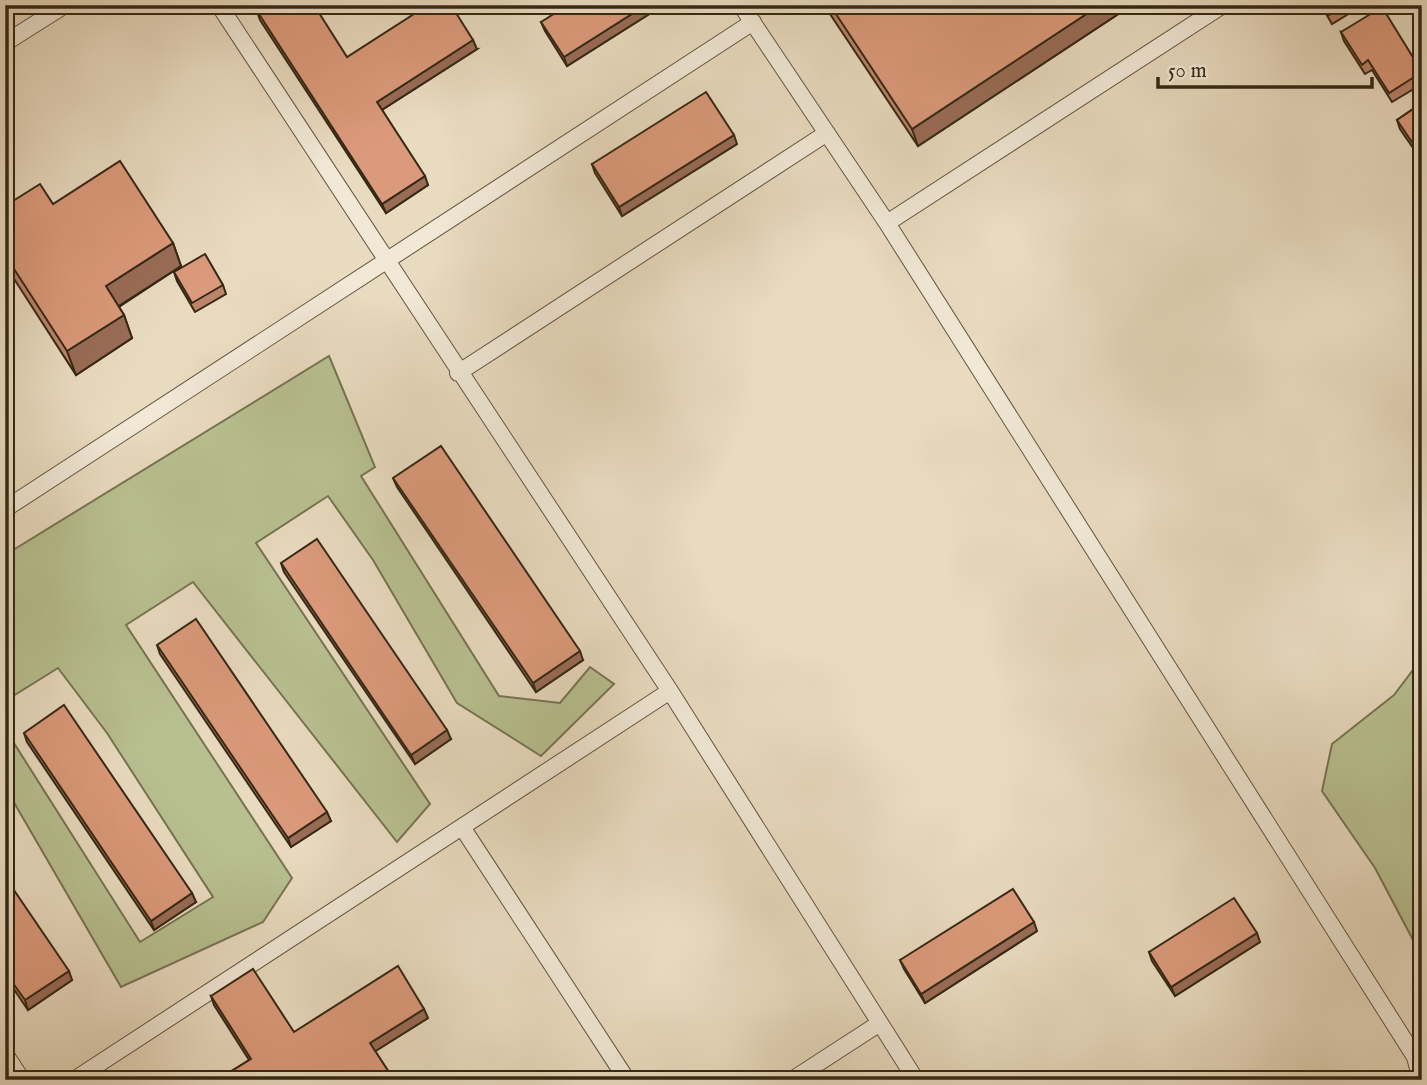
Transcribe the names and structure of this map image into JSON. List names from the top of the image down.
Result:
{
  "scale_bar": "50 m"
}
